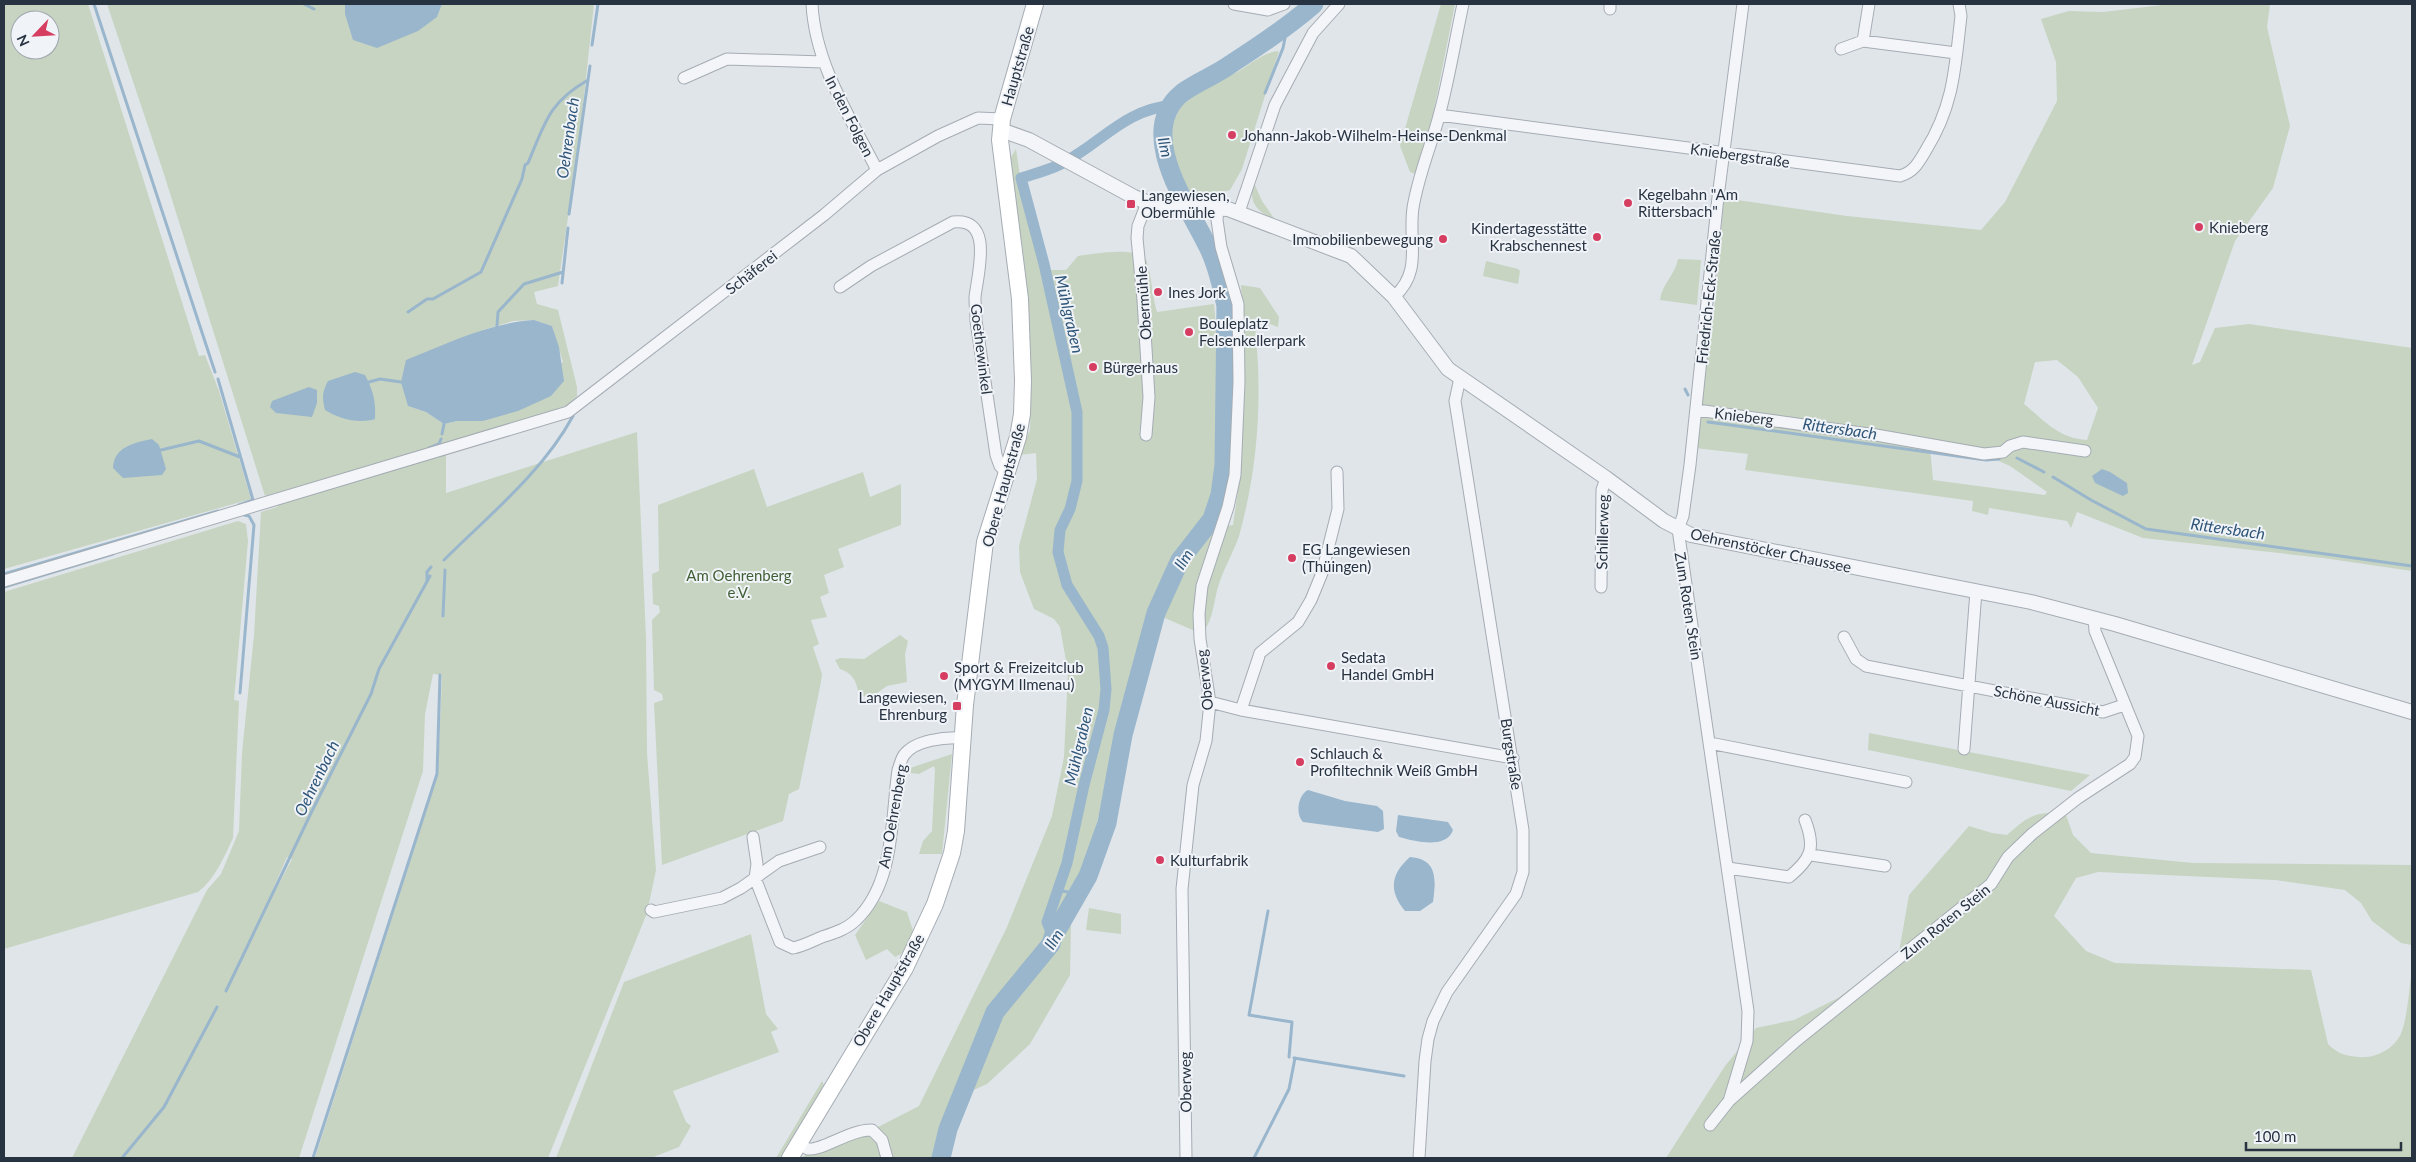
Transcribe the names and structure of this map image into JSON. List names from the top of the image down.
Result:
{
  "streets": {
    "main road": ["Hauptstraße", "Obere Hauptstraße"],
    "street": [
      "In den Folgen",
      "Kniebergstraße",
      "Schäferei",
      "Friedrich-Eck-Straße",
      "Obermühle",
      "Goethewinkel",
      "Knieberg",
      "Schillerweg",
      "Oehrenstöcker Chaussee",
      "Zum Roten Stein",
      "Oberweg",
      "Schöne Aussicht",
      "Burgstraße",
      "Am Oehrenberg"
    ]
  },
  "crossings": [
    ["Hauptstraße", "Schäferei"],
    ["Hauptstraße", "Obere Hauptstraße"],
    ["In den Folgen", "Schäferei"],
    ["Kniebergstraße", "Friedrich-Eck-Straße"],
    ["Schäferei", "Obere Hauptstraße"],
    ["Friedrich-Eck-Straße", "Knieberg"],
    ["Friedrich-Eck-Straße", "Oehrenstöcker Chaussee"],
    ["Friedrich-Eck-Straße", "Zum Roten Stein"],
    ["Goethewinkel", "Obere Hauptstraße"],
    ["Obere Hauptstraße", "Am Oehrenberg"],
    ["Schillerweg", "Oehrenstöcker Chaussee"],
    ["Oehrenstöcker Chaussee", "Zum Roten Stein"],
    ["Oehrenstöcker Chaussee", "Burgstraße"],
    ["Zum Roten Stein", "Schöne Aussicht"]
  ],
  "water": [
    "Oehrenbach",
    "Ilm",
    "Mühlgraben",
    "Rittersbach"
  ],
  "parks": ["Am Oehrenberg e.V."],
  "places": {
    "other": [
      "Johann-Jakob-Wilhelm-Heinse-Denkmal",
      "Kegelbahn \"Am Rittersbach\"",
      "Knieberg",
      "Kindertagesstätte Krabschennest",
      "Immobilienbewegung",
      "Ines Jork",
      "Bouleplatz Felsenkellerpark",
      "Bürgerhaus",
      "EG Langewiesen (Thüingen)",
      "Sedata Handel GmbH",
      "Sport & Freizeitclub (MYGYM Ilmenau)",
      "Schlauch & Profiltechnik Weiß GmbH",
      "Kulturfabrik"
    ],
    "transit": ["Langewiesen, Obermühle", "Langewiesen, Ehrenburg"]
  },
  "scale_bar": "100 m",
  "north": "bottom left"
}
